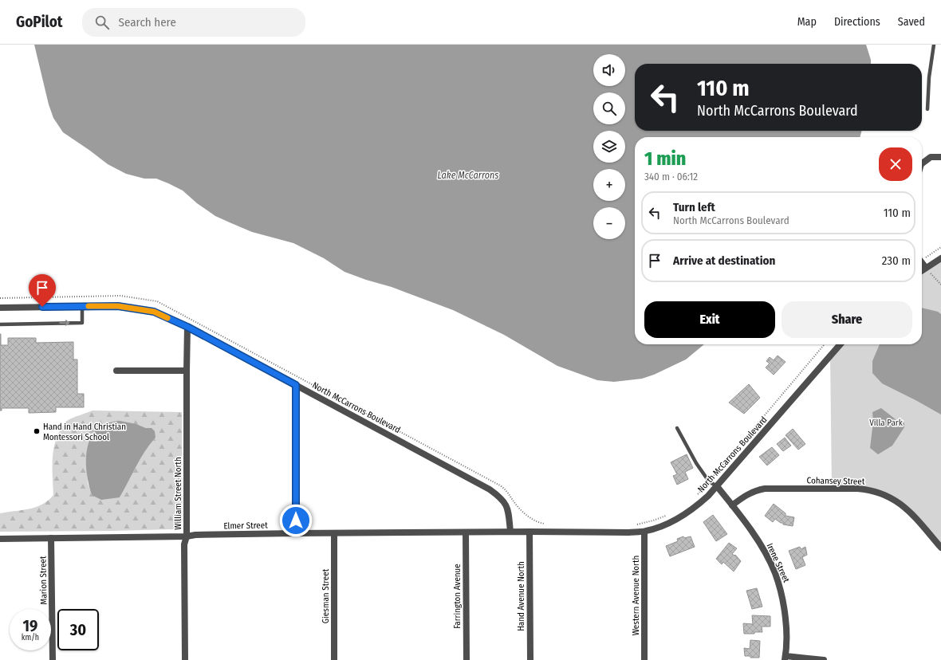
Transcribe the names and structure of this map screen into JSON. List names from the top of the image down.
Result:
{
  "streets": {
    "street": [
      "North McCarrons Boulevard",
      "Cohansey Street",
      "William Street North",
      "Elmer Street",
      "Irene Street",
      "Marion Street",
      "Western Avenue North",
      "Giesman Street",
      "Farrington Avenue",
      "Hand Avenue North"
    ]
  },
  "crossings": [
    ["North McCarrons Boulevard", "William Street North"],
    ["North McCarrons Boulevard", "Elmer Street"],
    ["North McCarrons Boulevard", "Irene Street"],
    ["North McCarrons Boulevard", "Western Avenue North"],
    ["North McCarrons Boulevard", "Hand Avenue North"],
    ["Cohansey Street", "Irene Street"],
    ["William Street North", "Elmer Street"],
    ["Elmer Street", "Marion Street"],
    ["Elmer Street", "Giesman Street"],
    ["Elmer Street", "Farrington Avenue"]
  ],
  "water": ["Lake McCarrons"],
  "parks": ["Villa Park"],
  "places": ["Hand in Hand Christian Montessori School"],
  "page": {
    "header": "GoPilot",
    "search": "Search here",
    "nav": ["Map", "Directions", "Saved"],
    "map_buttons": ["+", "−"],
    "turn": ["110 m", "North McCarrons Boulevard"],
    "heading": ["1 min", "340 m · 06:12"],
    "list": [
      {
        "name": "Turn left",
        "note": "North McCarrons Boulevard",
        "value": "110 m"
      },
      {
        "name": "Arrive at destination",
        "value": "230 m"
      }
    ],
    "buttons": ["Exit", "Share"],
    "speed": "19 km/h",
    "limit": "30"
  }
}
